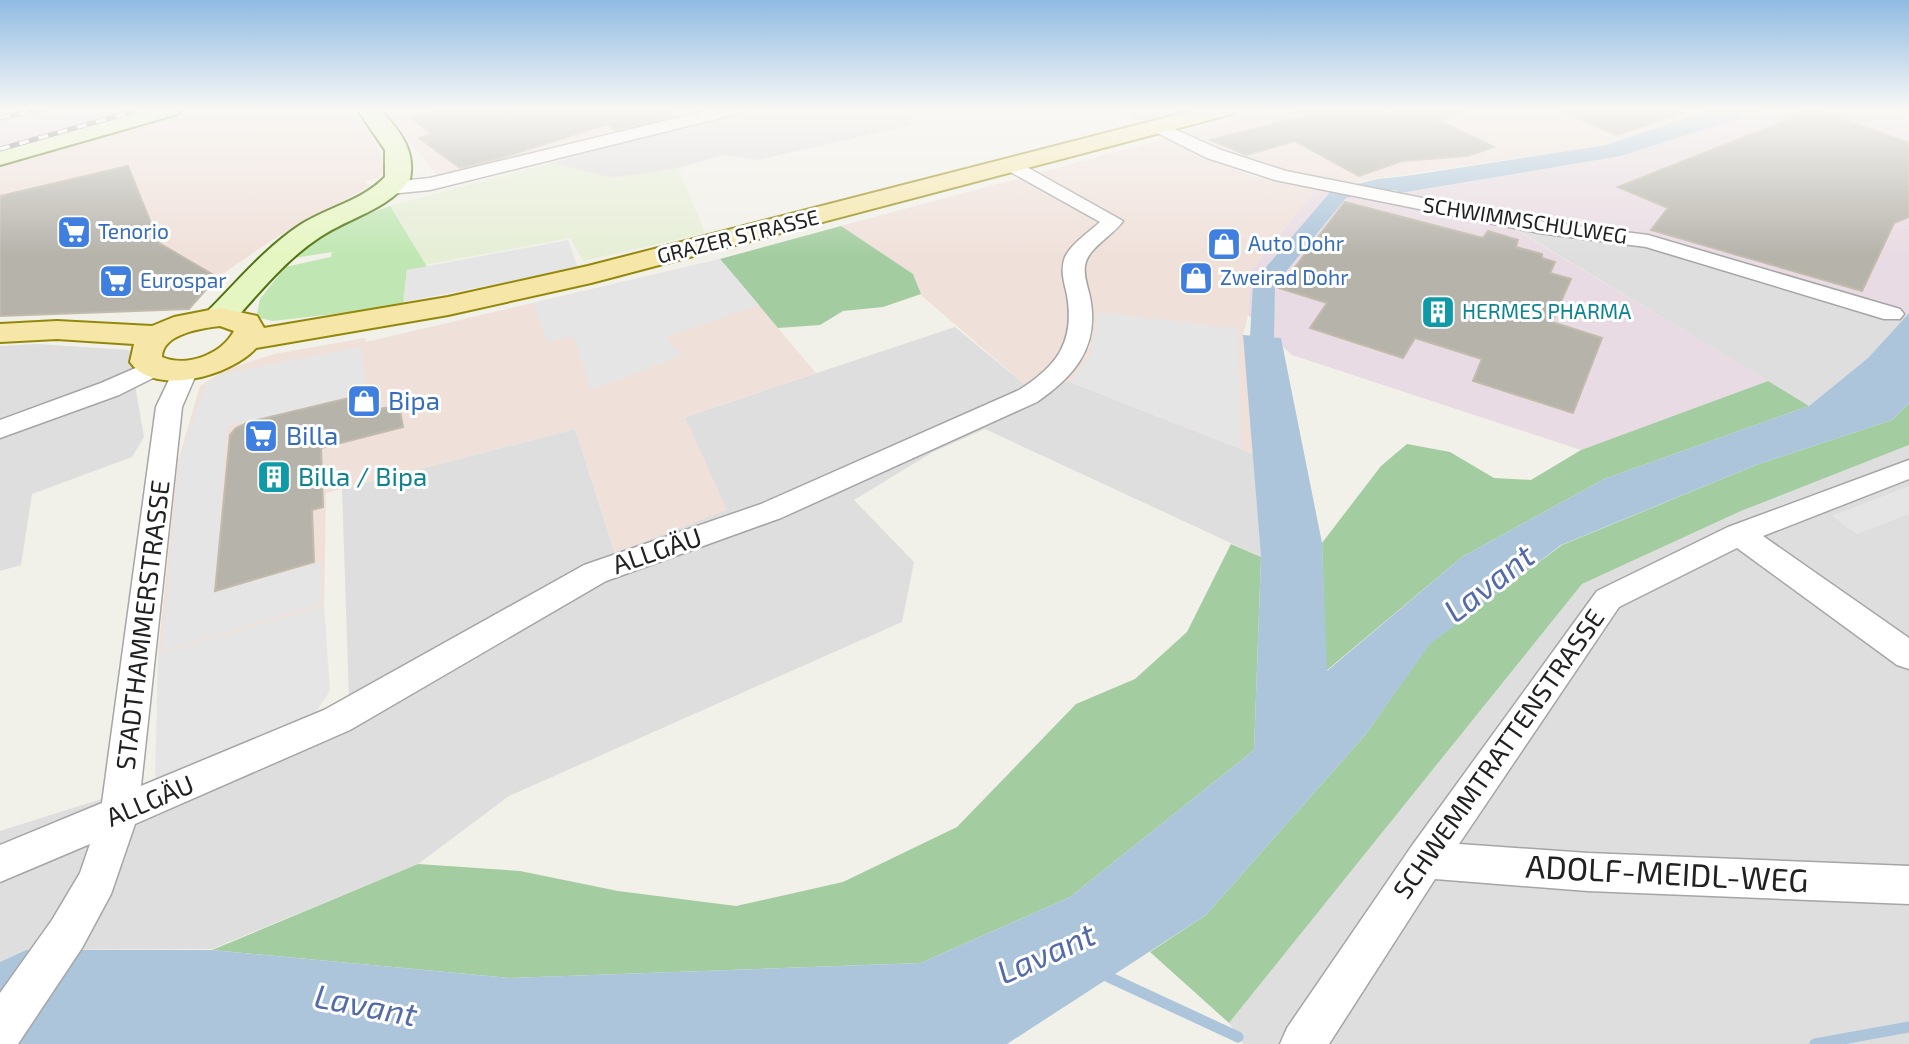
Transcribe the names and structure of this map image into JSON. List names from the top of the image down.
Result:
{
  "streets": {
    "main road": ["GRAZER STRASSE"],
    "street": [
      "SCHWIMMSCHULWEG",
      "ALLGÄU",
      "STADTHAMMERSTRASSE",
      "SCHWEMMTRATTENSTRASSE",
      "ADOLF-MEIDL-WEG"
    ]
  },
  "crossings": [
    ["GRAZER STRASSE", "ALLGÄU"],
    ["ALLGÄU", "STADTHAMMERSTRASSE"],
    ["SCHWEMMTRATTENSTRASSE", "ADOLF-MEIDL-WEG"]
  ],
  "water": ["Lavant"],
  "places": {
    "supermarket": ["Tenorio", "Eurospar", "Billa"],
    "shop": ["Auto Dohr", "Zweirad Dohr", "Bipa"],
    "building": ["HERMES PHARMA", "Billa / Bipa"]
  }
}
